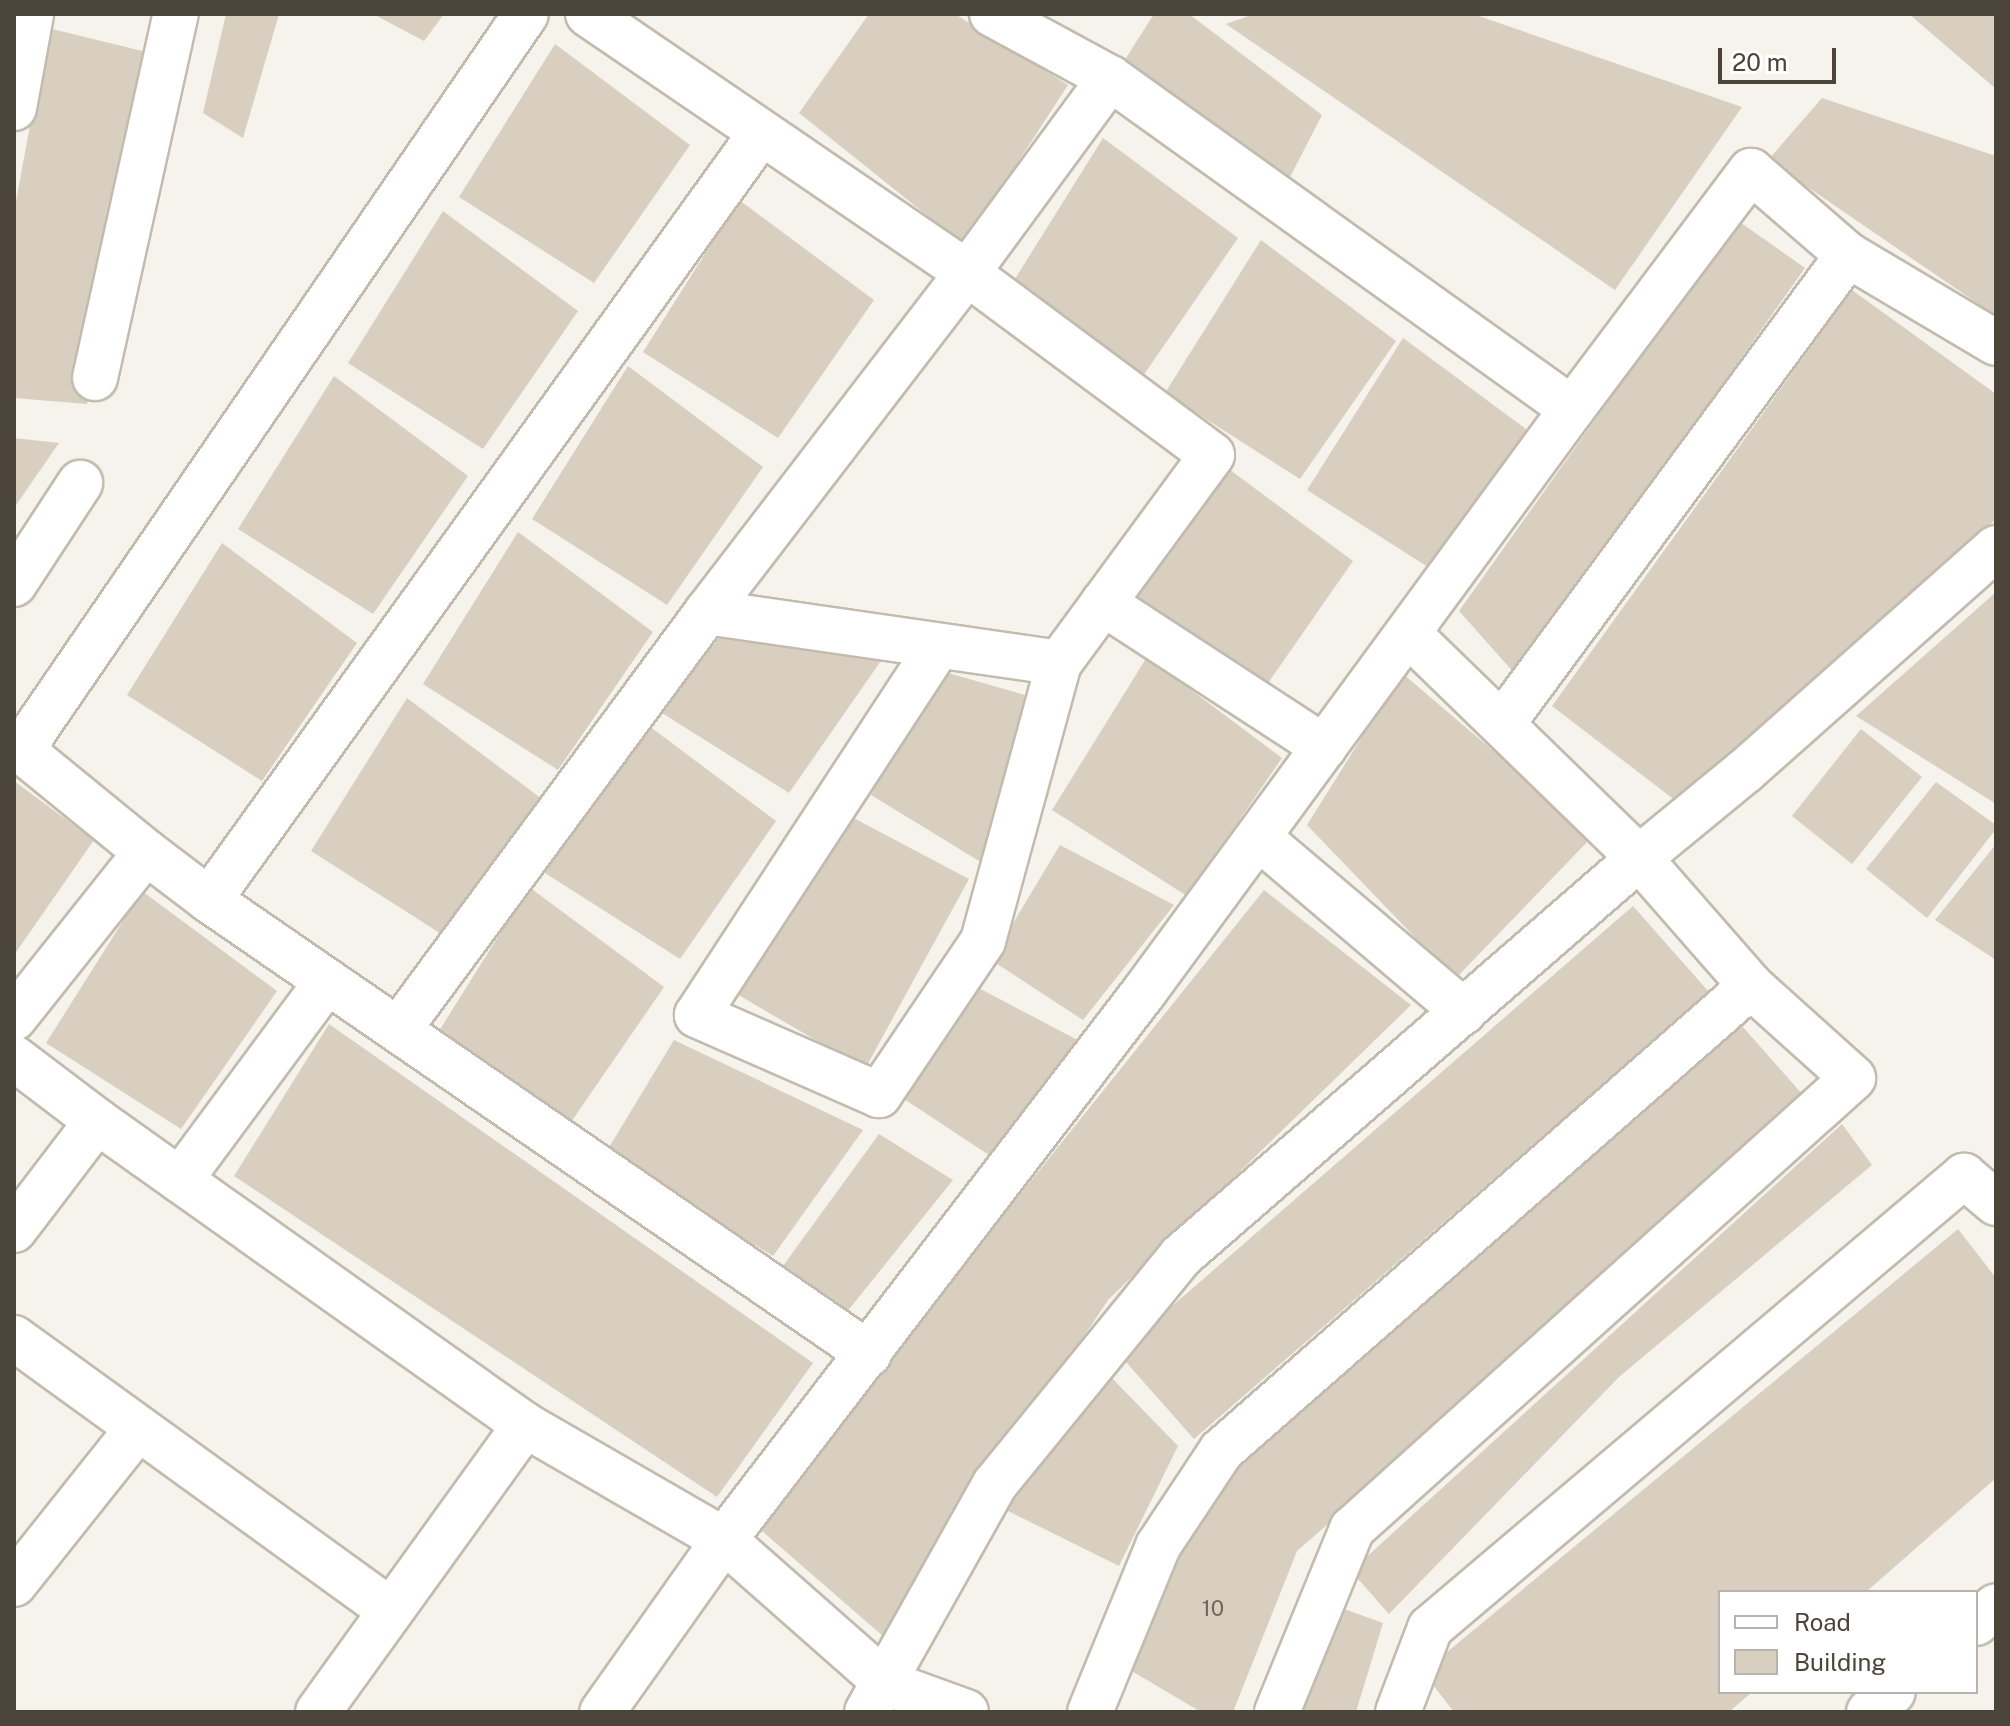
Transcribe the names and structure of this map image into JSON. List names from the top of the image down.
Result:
{
  "house_numbers": ["10"],
  "legend": ["Road", "Building"],
  "scale_bar": "20 m"
}
